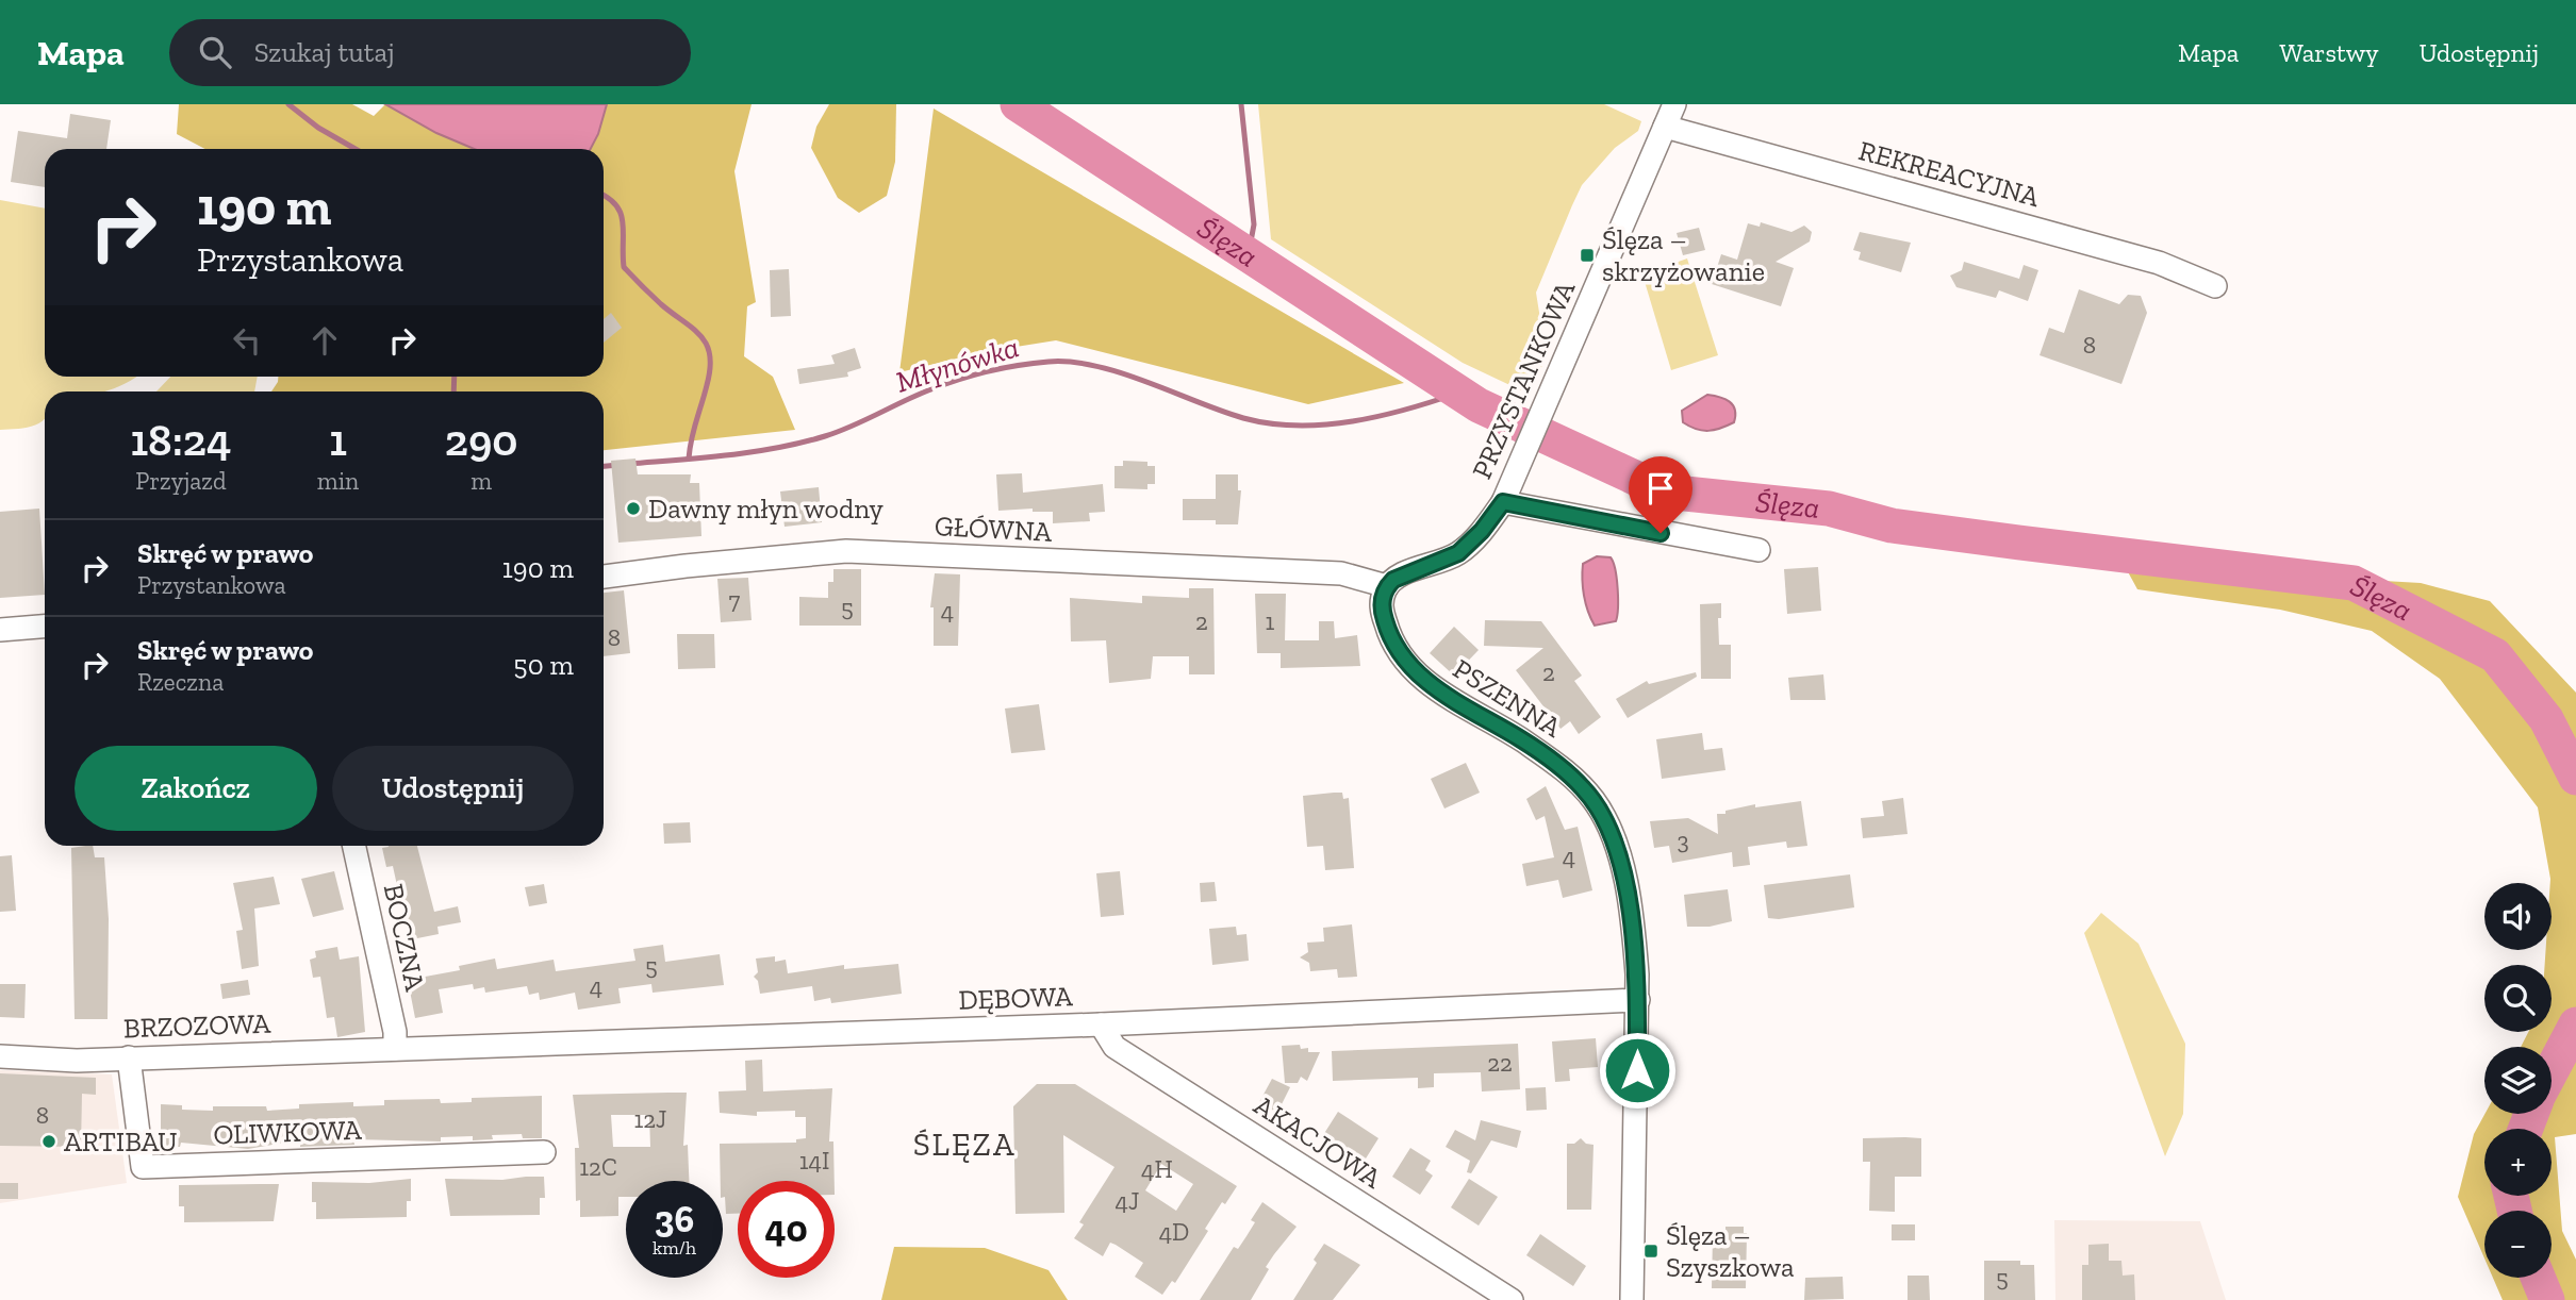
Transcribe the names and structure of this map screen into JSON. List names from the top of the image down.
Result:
{
  "streets": {
    "street": [
      "REKREACYJNA",
      "PRZYSTANKOWA",
      "GŁÓWNA",
      "PSZENNA",
      "BOCZNA",
      "DĘBOWA",
      "BRZOZOWA",
      "OLIWKOWA",
      "AKACJOWA"
    ]
  },
  "crossings": [
    ["REKREACYJNA", "PRZYSTANKOWA"],
    ["PRZYSTANKOWA", "GŁÓWNA"],
    ["PRZYSTANKOWA", "PSZENNA"],
    ["GŁÓWNA", "PSZENNA"],
    ["PSZENNA", "DĘBOWA"],
    ["BOCZNA", "DĘBOWA"],
    ["BOCZNA", "BRZOZOWA"],
    ["DĘBOWA", "BRZOZOWA"],
    ["DĘBOWA", "AKACJOWA"],
    ["BRZOZOWA", "OLIWKOWA"]
  ],
  "districts": ["ŚLĘZA"],
  "water": ["Ślęza", "Młynówka"],
  "places": {
    "transit": ["Ślęza – skrzyżowanie", "Ślęza – Szyszkowa"],
    "other": ["Dawny młyn wodny", "ARTIBAU"]
  },
  "house_numbers": [
    "8",
    "7",
    "5",
    "4",
    "2",
    "1",
    "8",
    "2",
    "3",
    "4",
    "5",
    "4",
    "22",
    "8",
    "12J",
    "14I",
    "12C",
    "4H",
    "4J",
    "4D",
    "5"
  ],
  "page": {
    "header": "Mapa",
    "search": "Szukaj tutaj",
    "nav": ["Mapa", "Warstwy", "Udostępnij"],
    "turn": ["190 m", "Przystankowa"],
    "eta": [
      "18:24",
      "Przyjazd",
      "1",
      "min",
      "290",
      "m"
    ],
    "list": [
      {
        "name": "Skręć w prawo",
        "note": "Przystankowa",
        "value": "190 m"
      },
      {
        "name": "Skręć w prawo",
        "note": "Rzeczna",
        "value": "50 m"
      }
    ],
    "buttons": ["Zakończ", "Udostępnij"],
    "map_buttons": ["+", "−"],
    "speed": "36 km/h",
    "limit": "40"
  }
}
